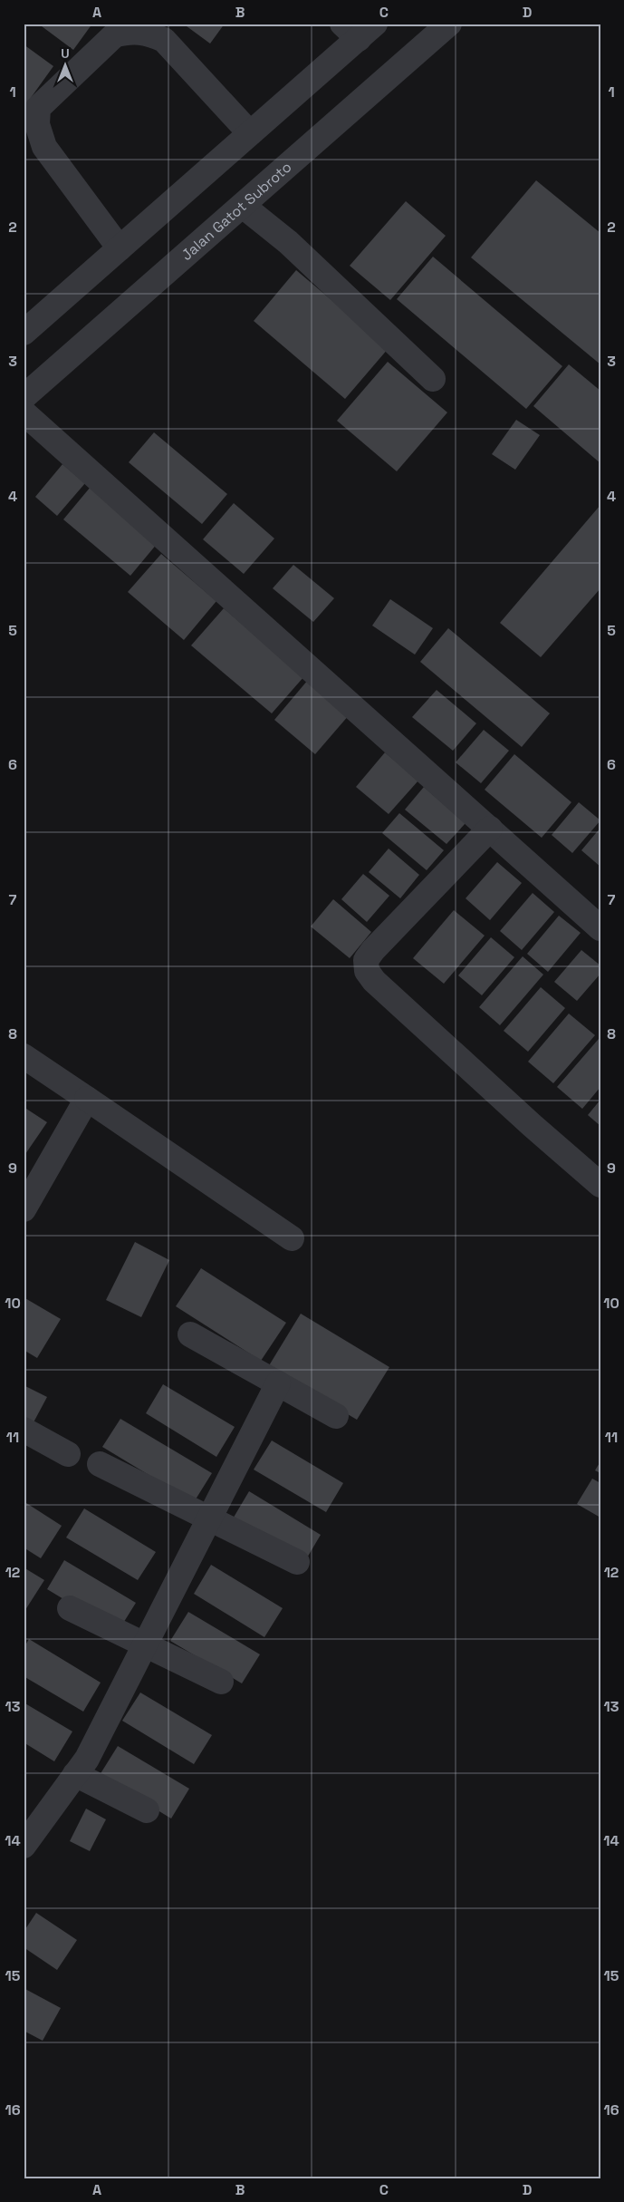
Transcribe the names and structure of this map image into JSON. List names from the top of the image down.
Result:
{
  "streets": {
    "street": ["Jalan Gatot Subroto"]
  },
  "north": "top",
  "grid": {
    "columns": [
      "A",
      "B",
      "C",
      "D"
    ],
    "rows": [
      "1",
      "2",
      "3",
      "4",
      "5",
      "6",
      "7",
      "8",
      "9",
      "10",
      "11",
      "12",
      "13",
      "14",
      "15",
      "16"
    ]
  }
}
